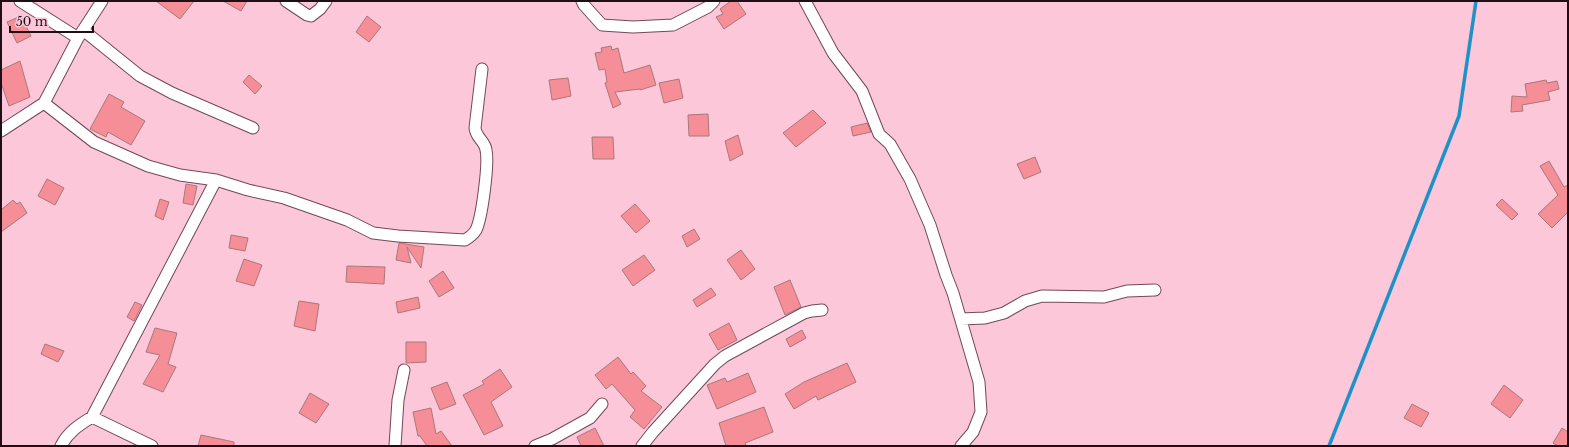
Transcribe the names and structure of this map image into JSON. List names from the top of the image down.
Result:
{
  "scale_bar": "50 m"
}
